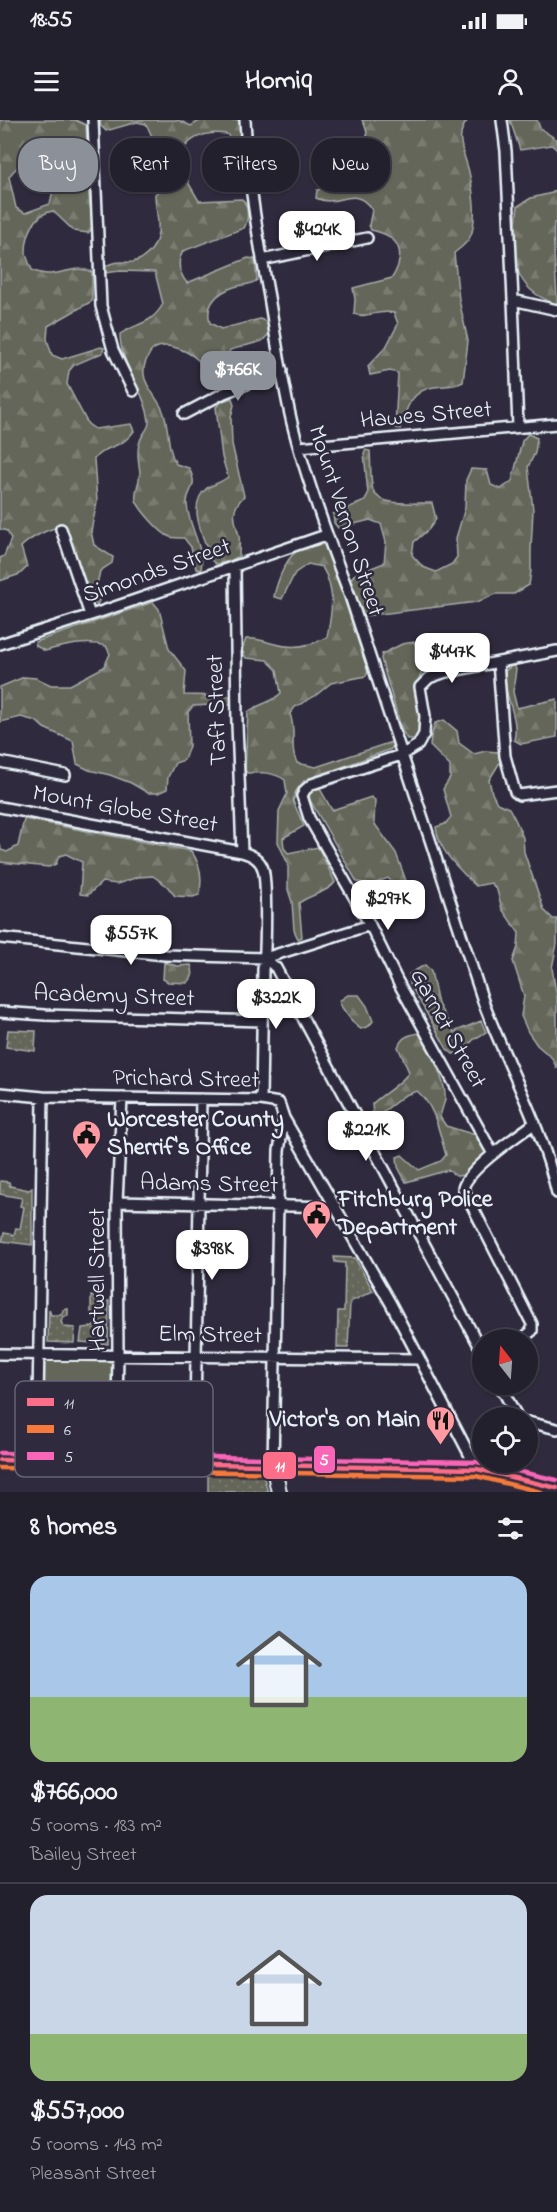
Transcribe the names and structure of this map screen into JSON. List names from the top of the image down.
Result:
{
  "streets": {
    "street": [
      "Hawes Street",
      "Mount Vernon Street",
      "Simonds Street",
      "Taft Street",
      "Mount Globe Street",
      "Academy Street",
      "Garnet Street",
      "Prichard Street",
      "Adams Street",
      "Hartwell Street",
      "Elm Street"
    ]
  },
  "crossings": [
    ["Hawes Street", "Mount Vernon Street"],
    ["Mount Vernon Street", "Simonds Street"],
    ["Mount Vernon Street", "Garnet Street"],
    ["Simonds Street", "Taft Street"],
    ["Taft Street", "Mount Globe Street"],
    ["Prichard Street", "Adams Street"],
    ["Prichard Street", "Hartwell Street"],
    ["Prichard Street", "Elm Street"],
    ["Adams Street", "Hartwell Street"],
    ["Hartwell Street", "Elm Street"]
  ],
  "places": {
    "public building": ["Worcester County Sherrif's Office", "Fitchburg Police Department"],
    "restaurant": ["Victor's on Main"]
  },
  "lines": ["transit line 5", "transit line 11", "transit line 6"],
  "legend": ["11", "6", "5"],
  "north": "top",
  "page": {
    "status": "18:55",
    "header": "Homiq",
    "chip": [
      "Buy",
      "Rent",
      "Filters",
      "New"
    ],
    "price": [
      "$424K",
      "$766K",
      "$447K",
      "$297K",
      "$557K",
      "$322K",
      "$221K",
      "$398K"
    ],
    "heading": "8 homes",
    "list": [
      {
        "name": "$766,000",
        "note": "5 rooms · 183 m² · Bailey Street"
      },
      {
        "name": "$557,000",
        "note": "5 rooms · 143 m² · Pleasant Street"
      }
    ]
  }
}
